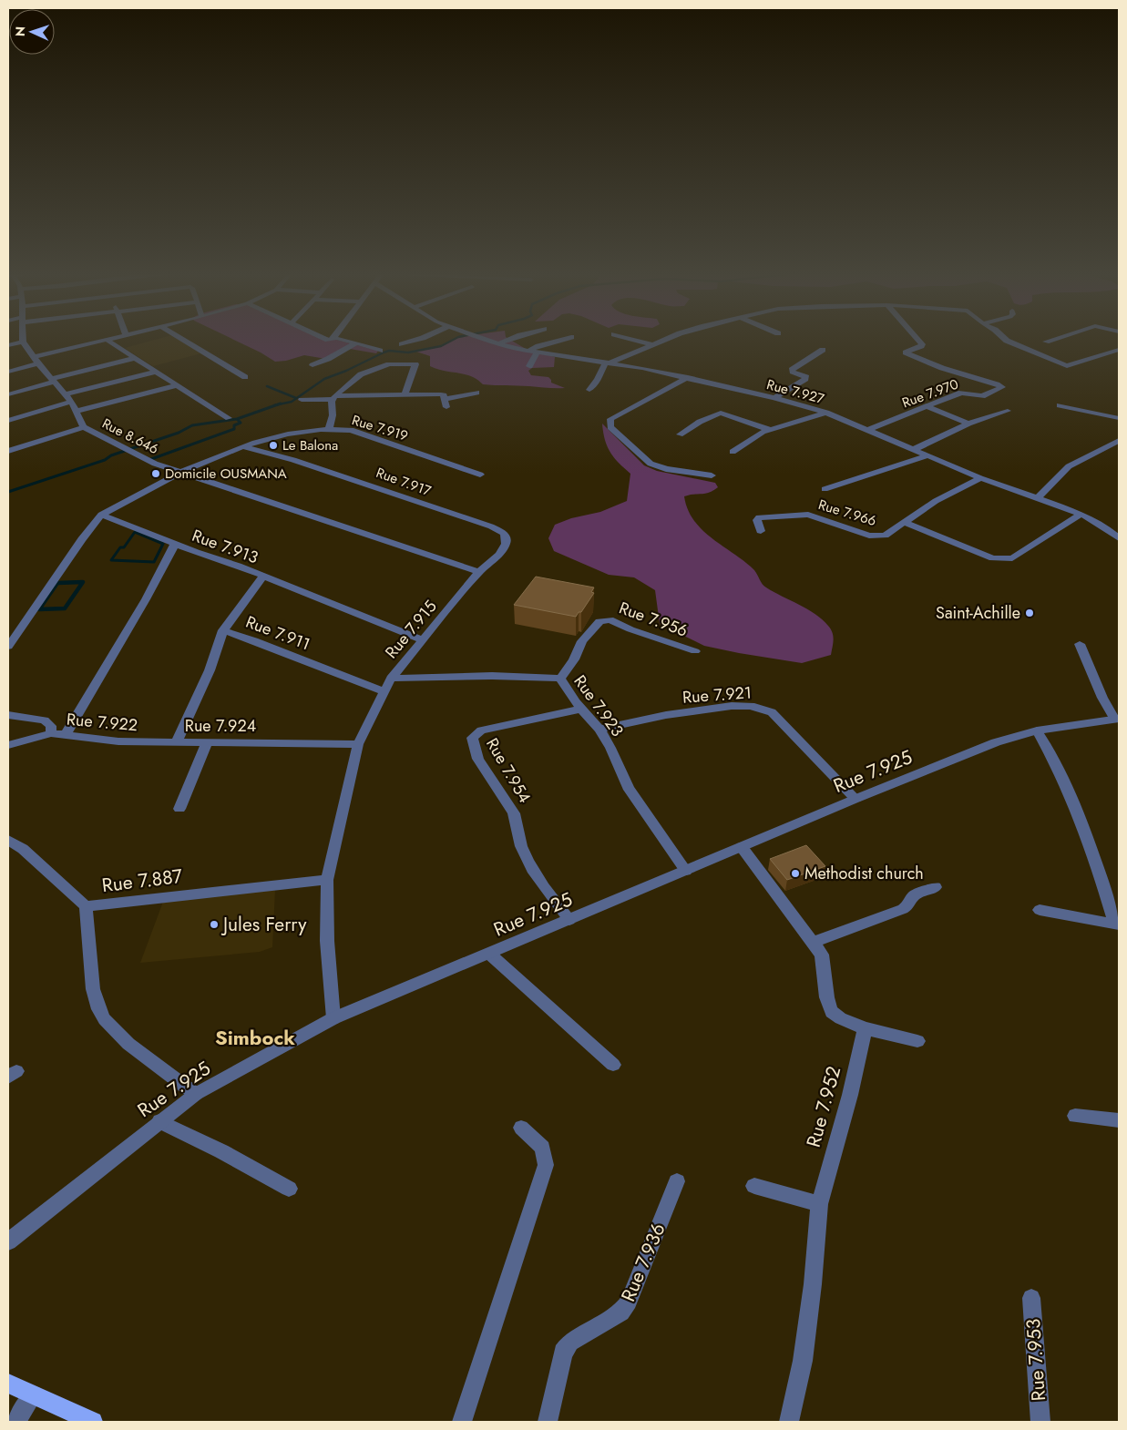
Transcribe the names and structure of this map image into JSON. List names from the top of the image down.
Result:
{
  "streets": {
    "street": [
      "Rue 7.927",
      "Rue 7.970",
      "Rue 7.919",
      "Rue 8.646",
      "Rue 7.917",
      "Rue 7.966",
      "Rue 7.913",
      "Rue 7.956",
      "Rue 7.915",
      "Rue 7.911",
      "Rue 7.921",
      "Rue 7.923",
      "Rue 7.922",
      "Rue 7.924",
      "Rue 7.954",
      "Rue 7.925",
      "Rue 7.887",
      "Rue 7.952",
      "Rue 7.936",
      "Rue 7.953"
    ]
  },
  "crossings": [
    ["Rue 7.927", "Rue 7.970"],
    ["Rue 7.927", "Rue 7.966"],
    ["Rue 7.919", "Rue 8.646"],
    ["Rue 7.919", "Rue 7.917"],
    ["Rue 7.917", "Rue 7.915"],
    ["Rue 7.913", "Rue 7.915"],
    ["Rue 7.913", "Rue 7.911"],
    ["Rue 7.956", "Rue 7.923"],
    ["Rue 7.915", "Rue 7.911"],
    ["Rue 7.915", "Rue 7.923"],
    ["Rue 7.915", "Rue 7.924"],
    ["Rue 7.915", "Rue 7.925"],
    ["Rue 7.915", "Rue 7.887"],
    ["Rue 7.911", "Rue 7.924"],
    ["Rue 7.921", "Rue 7.923"],
    ["Rue 7.921", "Rue 7.925"],
    ["Rue 7.923", "Rue 7.954"],
    ["Rue 7.923", "Rue 7.925"],
    ["Rue 7.922", "Rue 7.924"],
    ["Rue 7.954", "Rue 7.925"],
    ["Rue 7.925", "Rue 7.887"]
  ],
  "districts": ["Simbock"],
  "places": [
    "Le Balona",
    "Domicile OUSMANA",
    "Saint-Achille",
    "Methodist church",
    "Jules Ferry"
  ],
  "north": "left"
}
